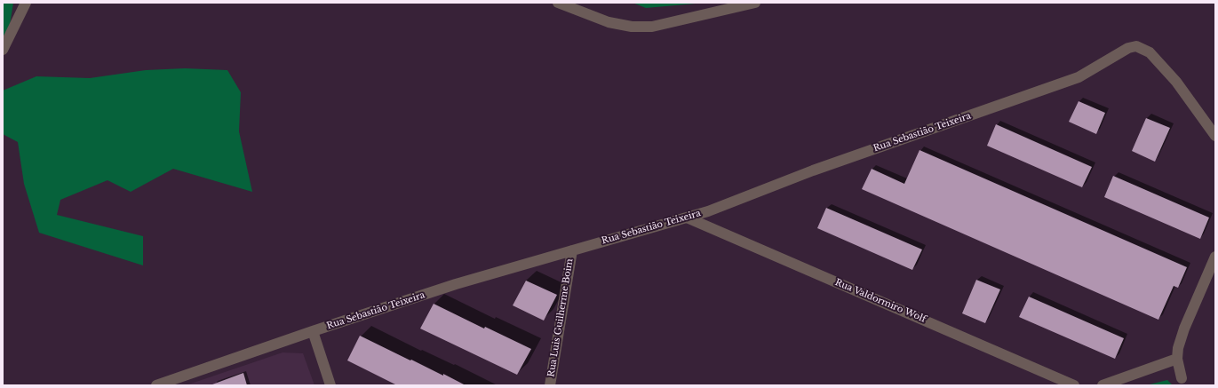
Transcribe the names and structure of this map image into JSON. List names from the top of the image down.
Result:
{
  "streets": {
    "street": ["Rua Sebastião Teixeira", "Rua Valdormiro Wolf", "Rua Luis Guilherme Boim"]
  },
  "crossings": [
    ["Rua Sebastião Teixeira", "Rua Valdormiro Wolf"],
    ["Rua Sebastião Teixeira", "Rua Luis Guilherme Boim"]
  ]
}
